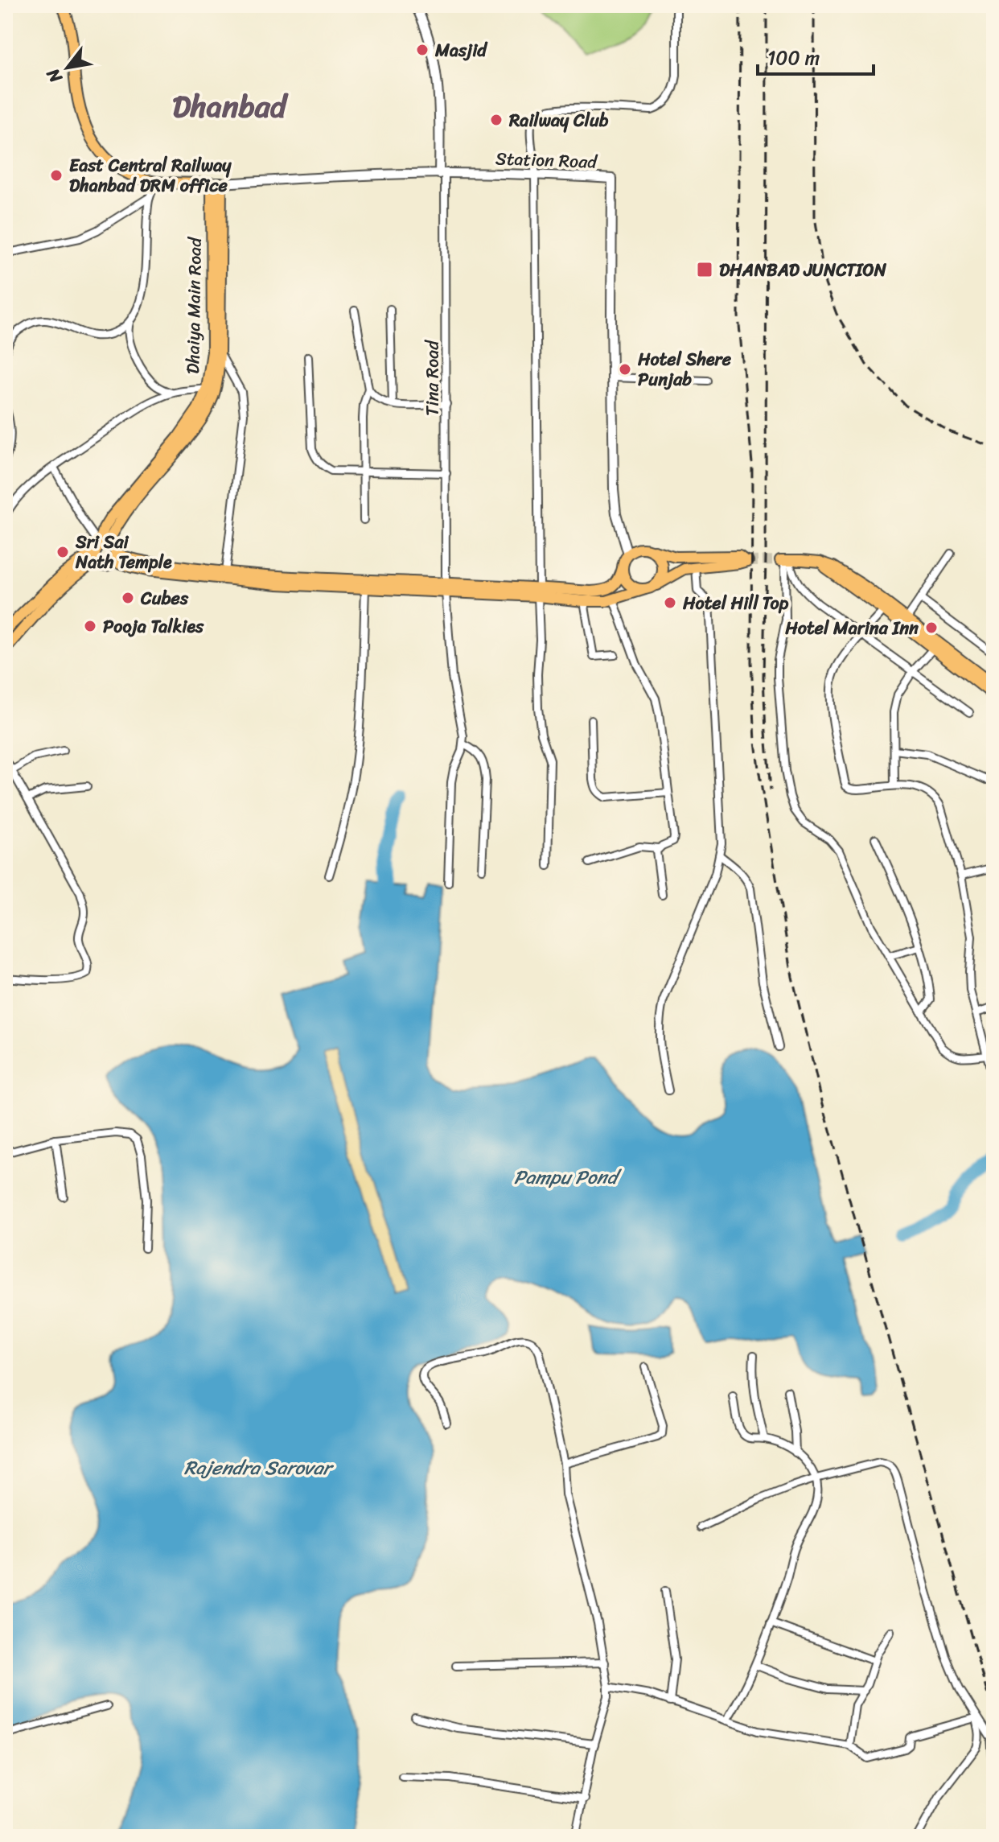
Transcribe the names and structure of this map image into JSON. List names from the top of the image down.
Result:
{
  "streets": {
    "main road": ["Dhaiya Main Road"],
    "street": ["Station Road", "Tina Road"]
  },
  "crossings": [
    ["Station Road", "Dhaiya Main Road"],
    ["Station Road", "Tina Road"]
  ],
  "districts": ["Dhanbad"],
  "water": ["Pampu Pond", "Rajendra Sarovar"],
  "places": {
    "other": [
      "Masjid",
      "Railway Club",
      "East Central Railway Dhanbad DRM office",
      "Hotel Shere Punjab",
      "Sri Sai Nath Temple",
      "Cubes",
      "Hotel Hill Top",
      "Pooja Talkies",
      "Hotel Marina Inn"
    ],
    "transit": ["DHANBAD JUNCTION"]
  },
  "scale_bar": "100 m",
  "north": "bottom left"
}
